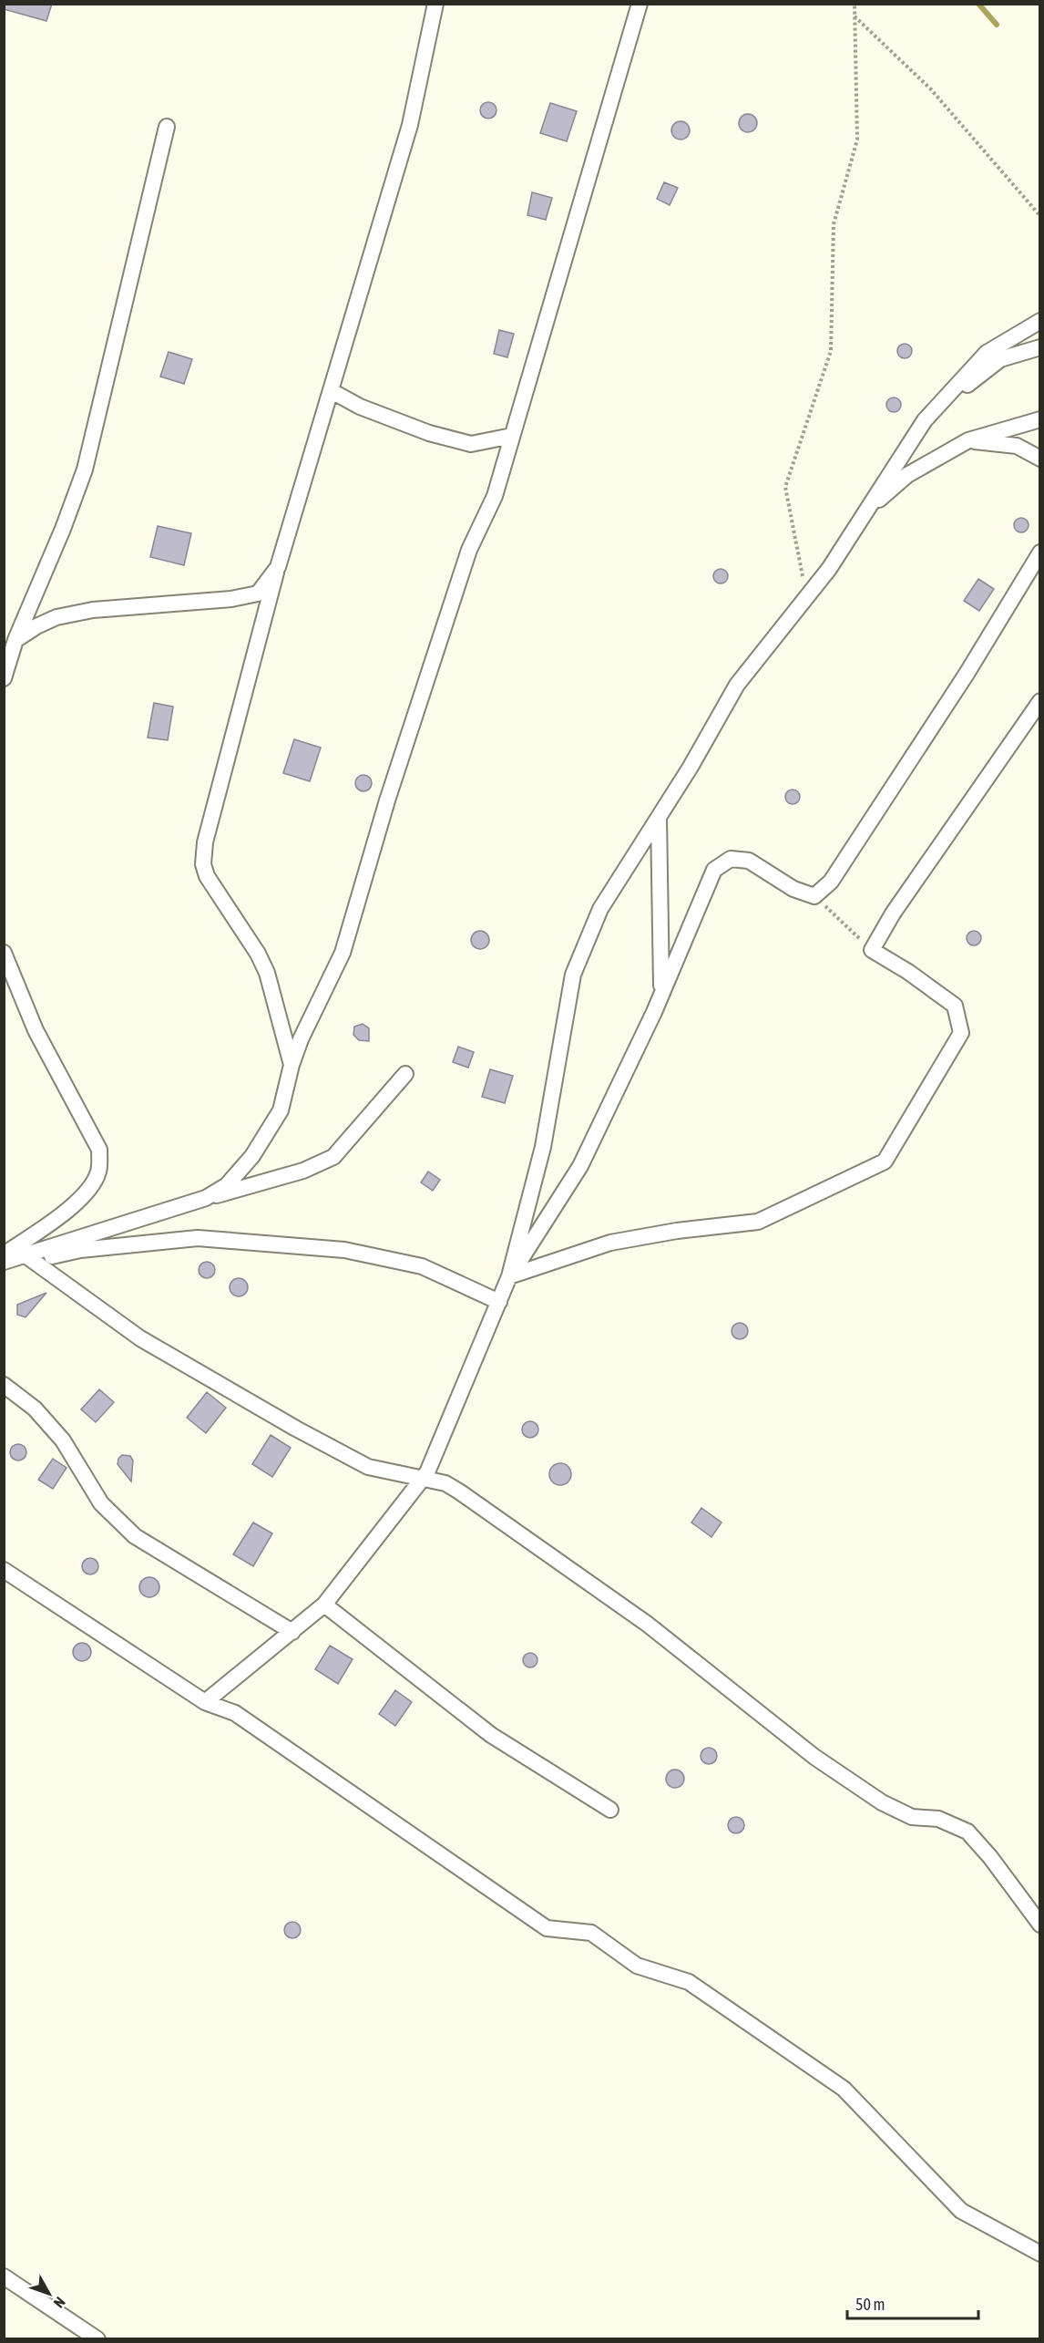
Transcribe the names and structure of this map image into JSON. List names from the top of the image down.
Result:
{
  "scale_bar": "50 m",
  "north": "bottom right"
}
